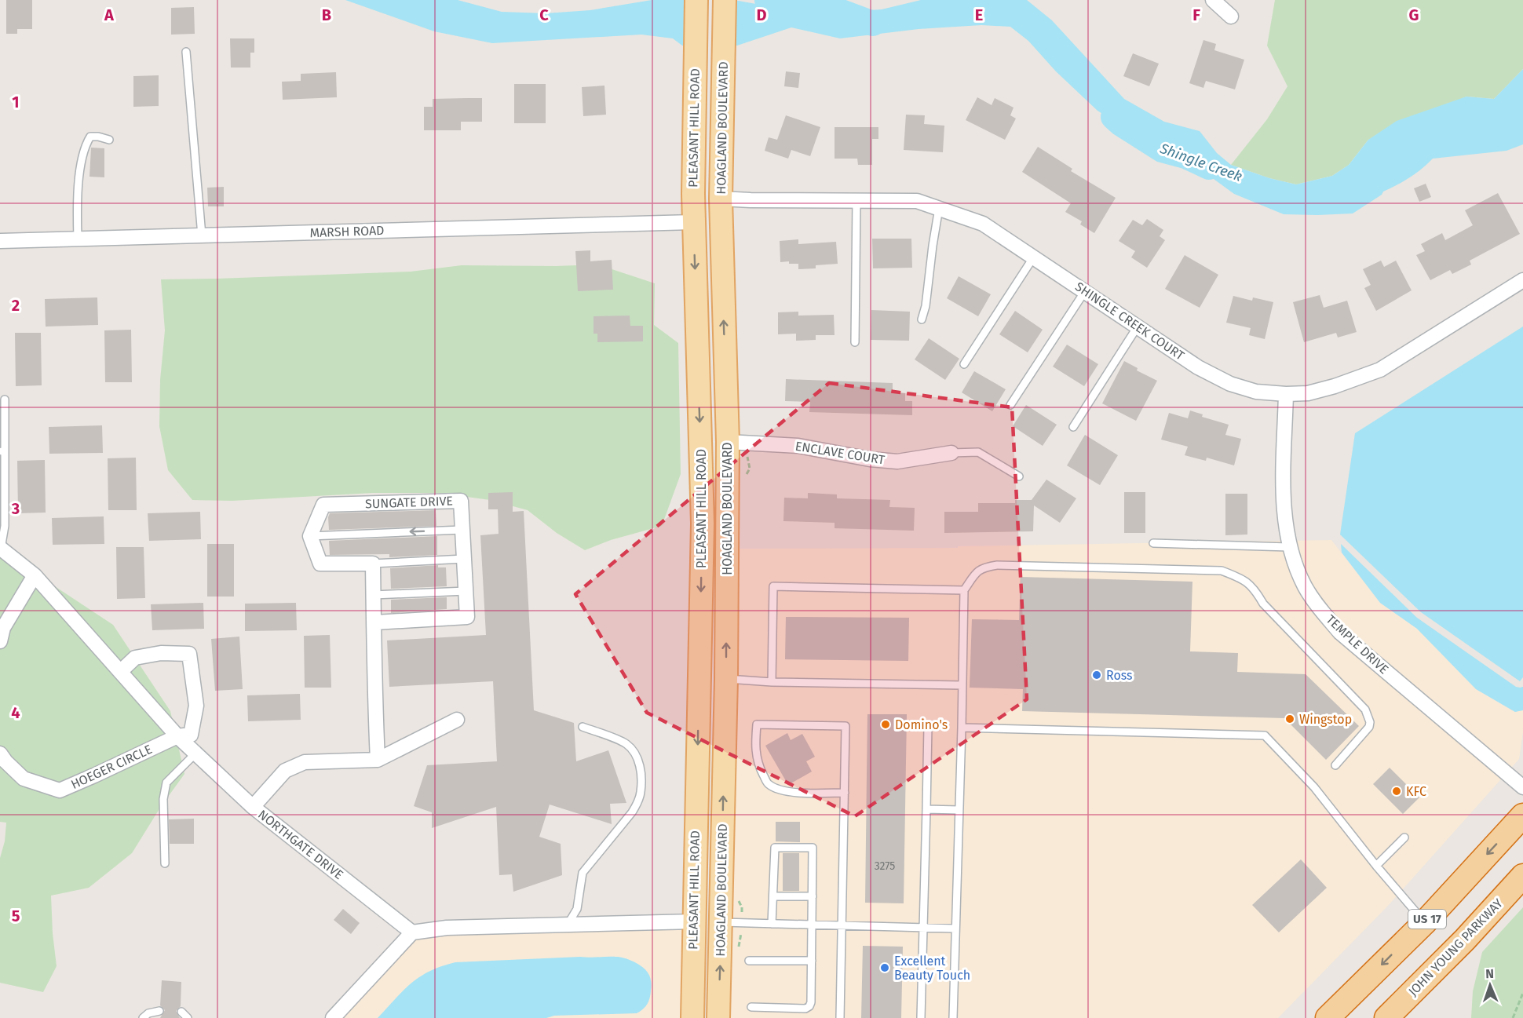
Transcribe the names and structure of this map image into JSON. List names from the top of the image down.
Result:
{
  "streets": {
    "highway": ["US 17", "JOHN YOUNG PARKWAY"],
    "main road": ["PLEASANT HILL ROAD", "HOAGLAND BOULEVARD"],
    "street": [
      "MARSH ROAD",
      "SHINGLE CREEK COURT",
      "ENCLAVE COURT",
      "SUNGATE DRIVE",
      "TEMPLE DRIVE",
      "HOEGER CIRCLE",
      "NORTHGATE DRIVE"
    ]
  },
  "crossings": [
    ["PLEASANT HILL ROAD", "MARSH ROAD"],
    ["HOAGLAND BOULEVARD", "SHINGLE CREEK COURT"],
    ["HOAGLAND BOULEVARD", "ENCLAVE COURT"],
    ["SHINGLE CREEK COURT", "TEMPLE DRIVE"],
    ["HOEGER CIRCLE", "NORTHGATE DRIVE"]
  ],
  "one_way": ["PLEASANT HILL ROAD", "HOAGLAND BOULEVARD"],
  "water": ["Shingle Creek"],
  "places": [
    "Ross",
    "Wingstop",
    "Domino's",
    "KFC",
    "Excellent Beauty Touch"
  ],
  "house_numbers": ["3275"],
  "north": "top",
  "grid": {
    "columns": [
      "A",
      "B",
      "C",
      "D",
      "E",
      "F",
      "G"
    ],
    "rows": [
      "1",
      "2",
      "3",
      "4",
      "5"
    ]
  }
}
